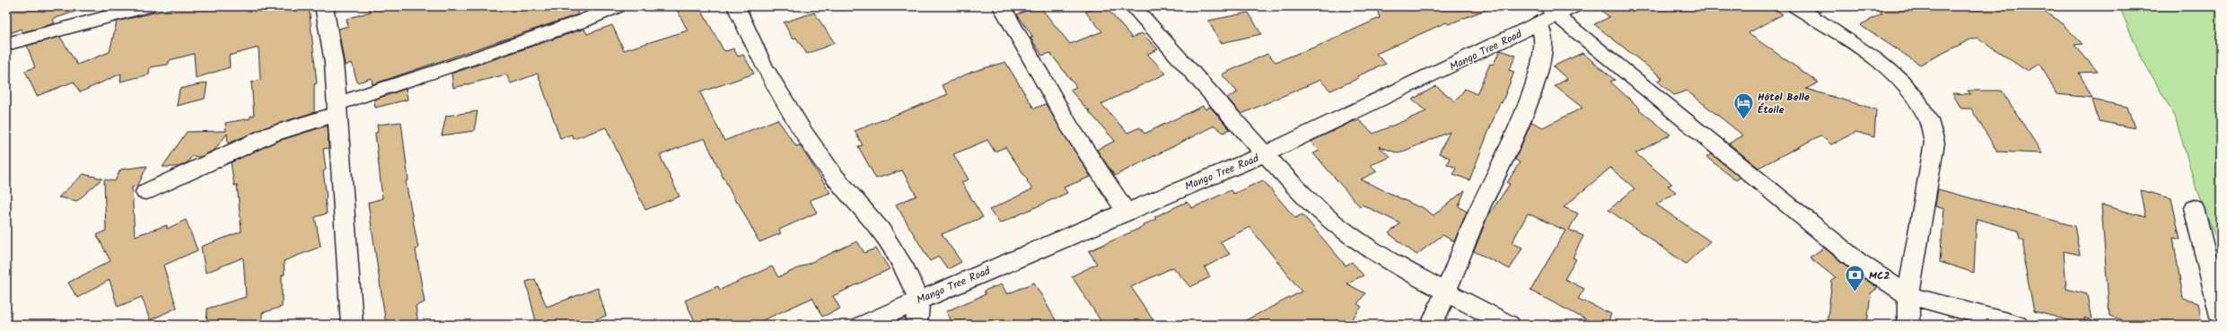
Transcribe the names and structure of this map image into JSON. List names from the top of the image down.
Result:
{
  "streets": {
    "street": ["Mango Tree Road"]
  },
  "places": {
    "hotel": ["Hôtel Belle Étoile"],
    "bank": ["MC2"]
  }
}
